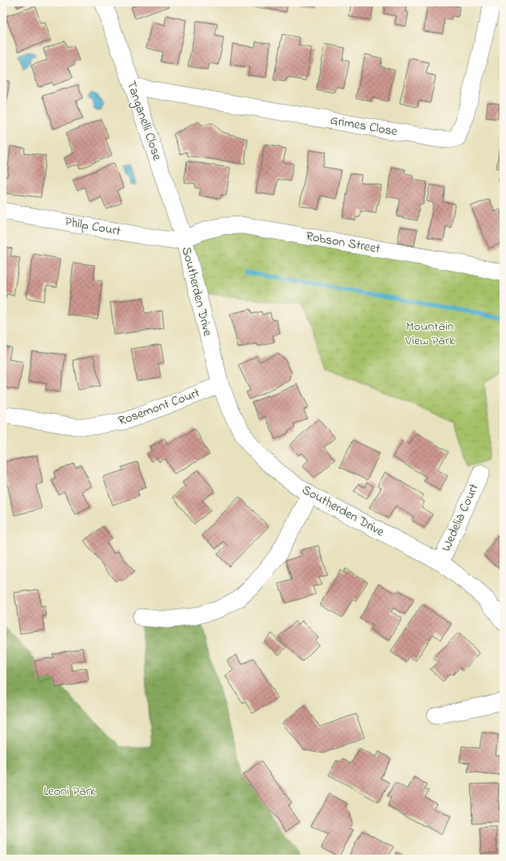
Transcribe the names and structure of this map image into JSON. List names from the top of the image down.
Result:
{
  "streets": {
    "street": [
      "Tanganelli Close",
      "Grimes Close",
      "Philp Court",
      "Robson Street",
      "Southerden Drive",
      "Rosemont Court",
      "Wedelia Court"
    ]
  },
  "crossings": [
    ["Tanganelli Close", "Grimes Close"],
    ["Tanganelli Close", "Philp Court"],
    ["Tanganelli Close", "Robson Street"],
    ["Tanganelli Close", "Southerden Drive"],
    ["Philp Court", "Robson Street"],
    ["Philp Court", "Southerden Drive"],
    ["Robson Street", "Southerden Drive"],
    ["Southerden Drive", "Rosemont Court"],
    ["Southerden Drive", "Wedelia Court"]
  ],
  "parks": ["Mountain View Park", "Leoni Park"]
}
